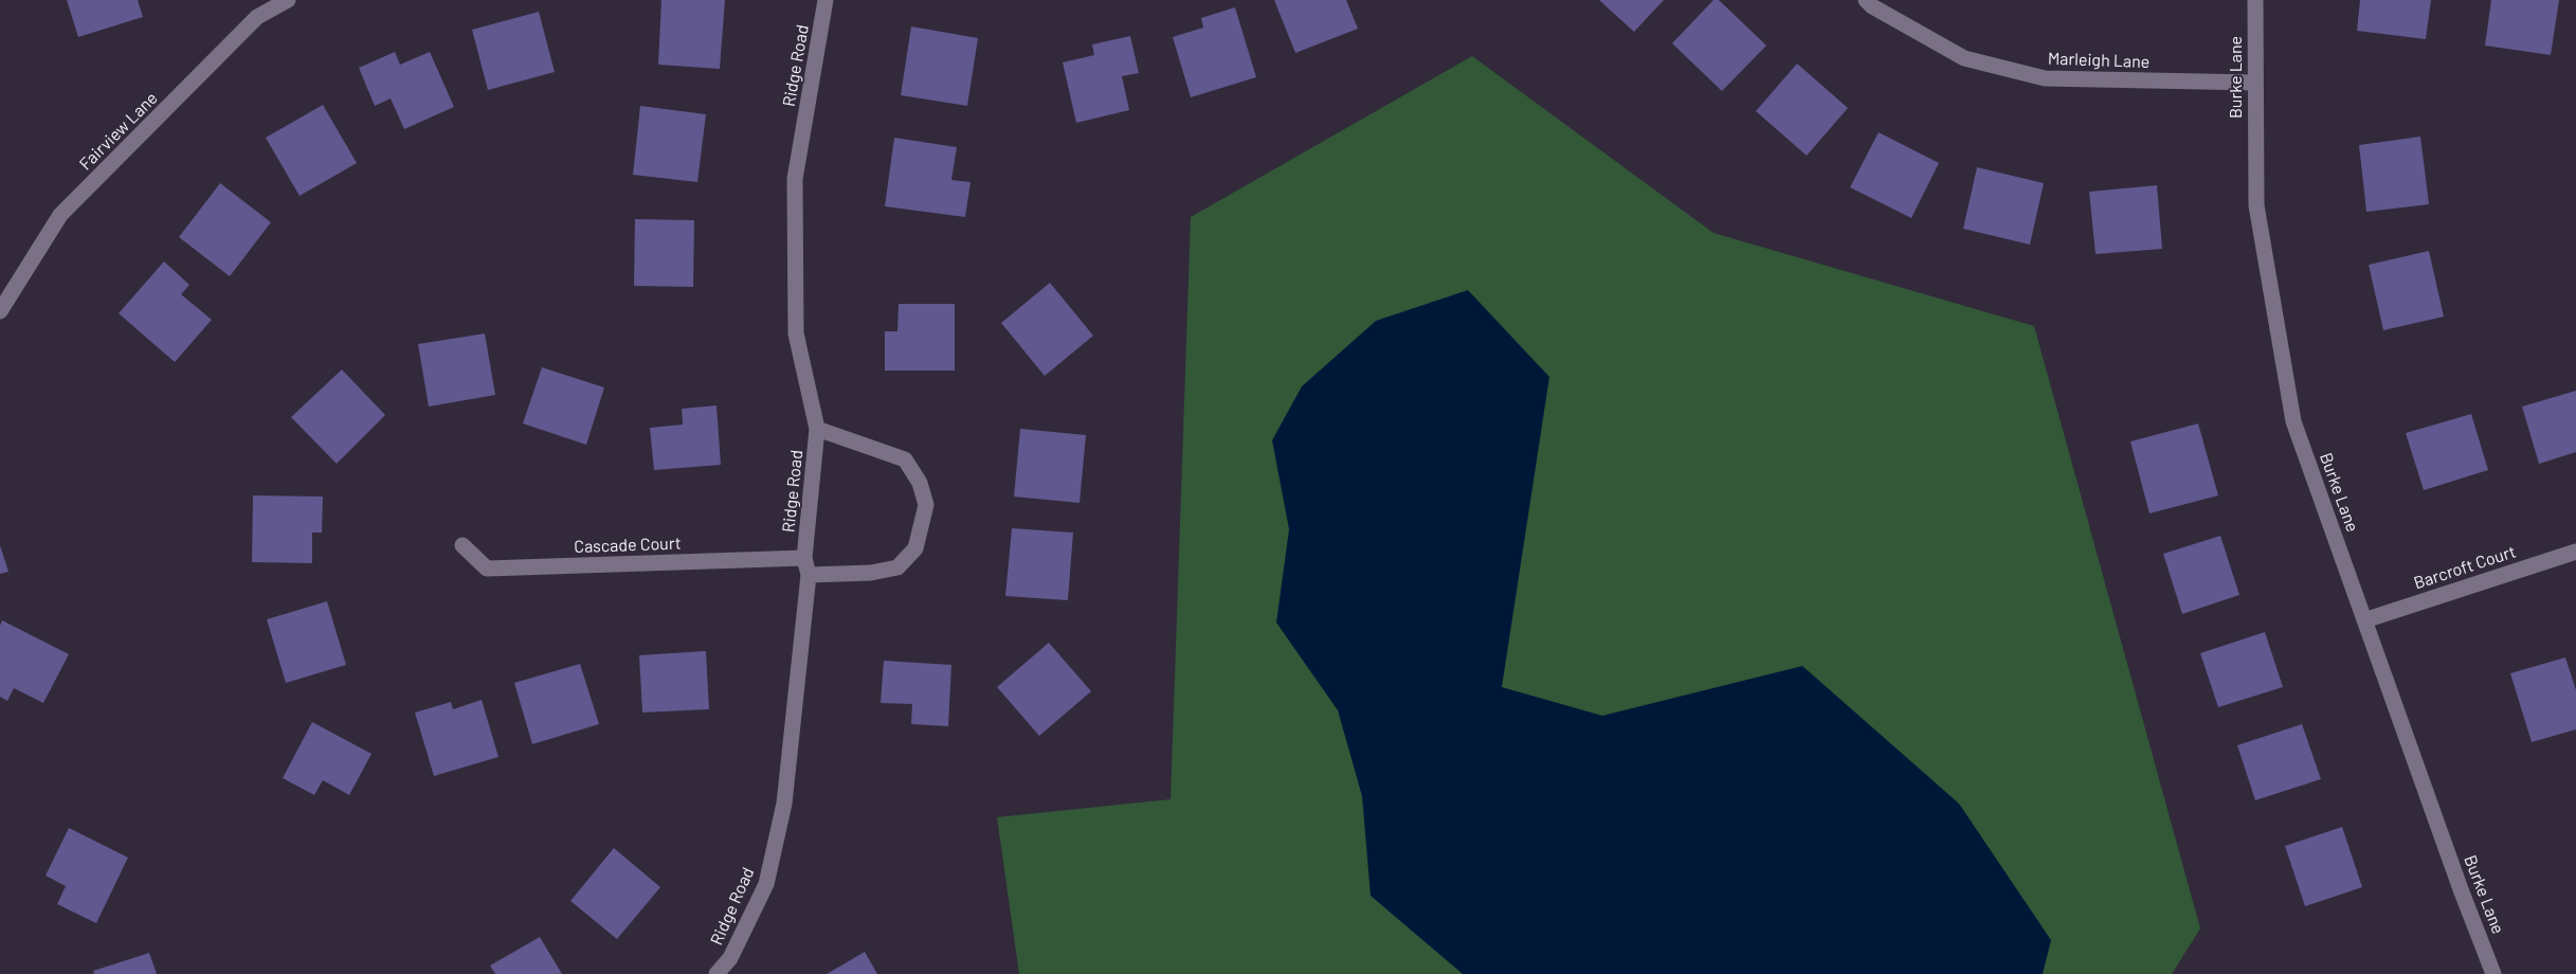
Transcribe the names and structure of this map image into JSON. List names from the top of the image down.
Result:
{
  "streets": {
    "street": [
      "Marleigh Lane",
      "Ridge Road",
      "Burke Lane",
      "Fairview Lane",
      "Cascade Court",
      "Barcroft Court"
    ]
  },
  "crossings": [
    ["Marleigh Lane", "Burke Lane"],
    ["Ridge Road", "Cascade Court"],
    ["Burke Lane", "Barcroft Court"]
  ]
}
